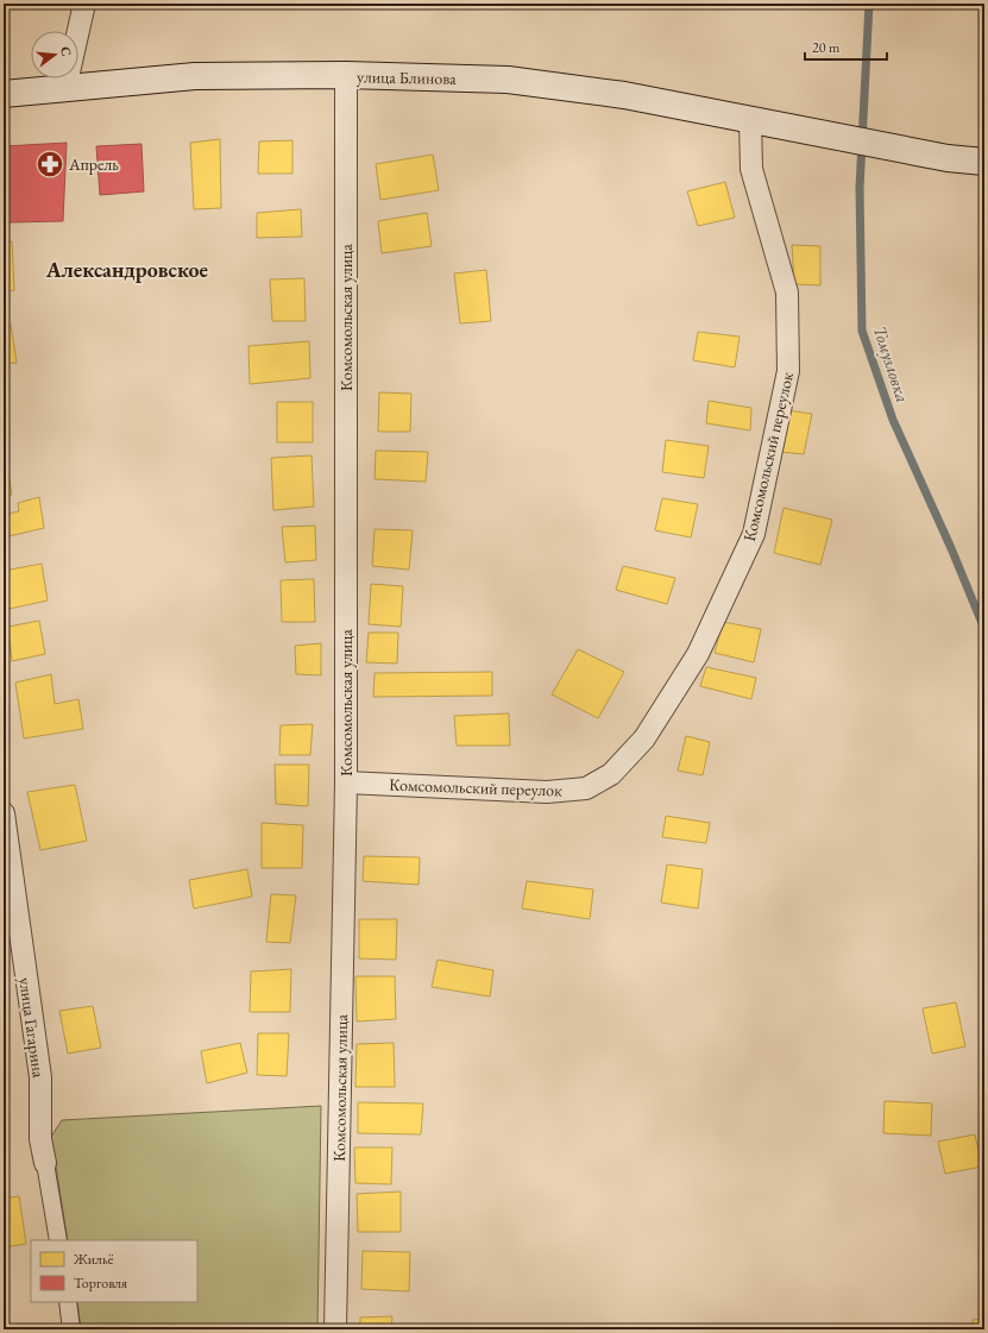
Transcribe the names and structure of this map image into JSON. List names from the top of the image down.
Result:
{
  "streets": {
    "main road": ["улица Блинова"],
    "street": ["Комсомольская улица", "Комсомольский переулок", "улица Гагарина"]
  },
  "crossings": [
    ["улица Блинова", "Комсомольская улица"],
    ["улица Блинова", "Комсомольский переулок"],
    ["Комсомольская улица", "Комсомольский переулок"]
  ],
  "districts": ["Александровское"],
  "water": ["Томузловка"],
  "places": {
    "pharmacy": ["Апрель"]
  },
  "legend": ["Жильё", "Торговля"],
  "scale_bar": "20 m",
  "north": "right"
}
